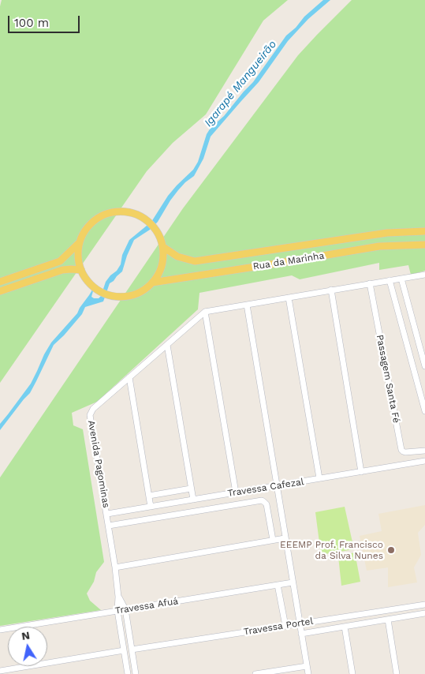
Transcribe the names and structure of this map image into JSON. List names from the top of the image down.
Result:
{
  "streets": {
    "main road": ["Rua da Marinha"],
    "street": [
      "Passagem Santa Fé",
      "Avenida Pagominas",
      "Travessa Cafezal",
      "Travessa Afuá",
      "Travessa Portel"
    ]
  },
  "crossings": [
    ["Avenida Pagominas", "Travessa Cafezal"],
    ["Avenida Pagominas", "Travessa Afuá"],
    ["Avenida Pagominas", "Travessa Portel"]
  ],
  "water": ["Igarapé Mangueirão"],
  "places": ["EEEMP Prof. Francisco da Silva Nunes"],
  "scale_bar": "100 m",
  "north": "top"
}
